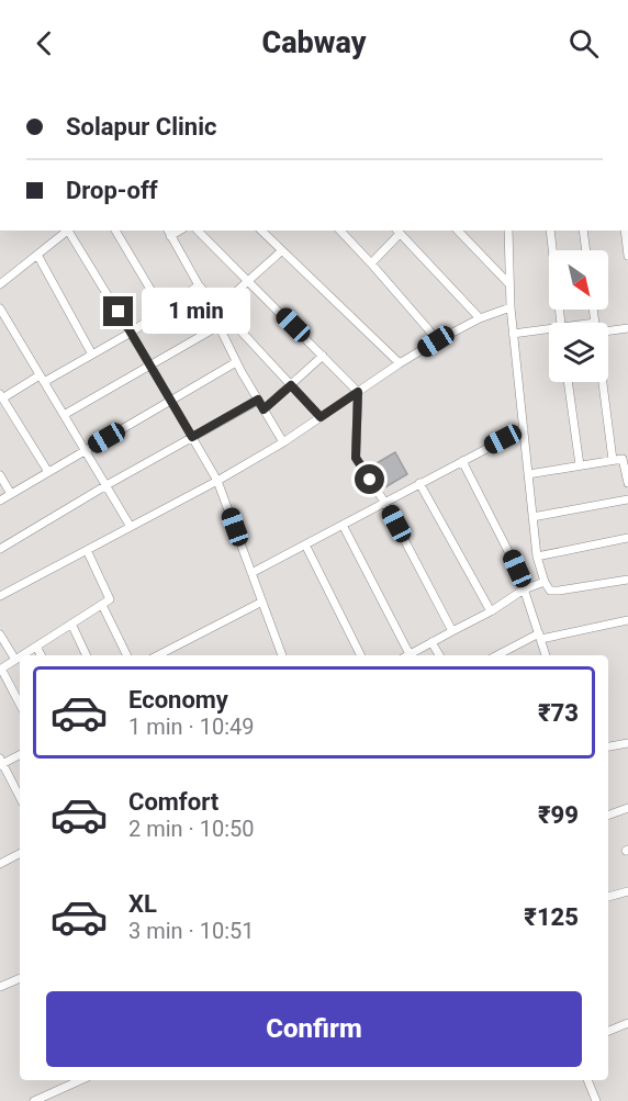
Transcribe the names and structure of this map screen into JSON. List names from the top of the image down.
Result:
{
  "north": "bottom right",
  "page": {
    "header": "Cabway",
    "banner": ["Solapur Clinic", "Drop-off"],
    "bubble": "1 min",
    "list": [
      {
        "name": "Economy",
        "note": "1 min · 10:49",
        "value": "₹73"
      },
      {
        "name": "Comfort",
        "note": "2 min · 10:50",
        "value": "₹99"
      },
      {
        "name": "XL",
        "note": "3 min · 10:51",
        "value": "₹125"
      }
    ],
    "buttons": "Confirm"
  }
}
